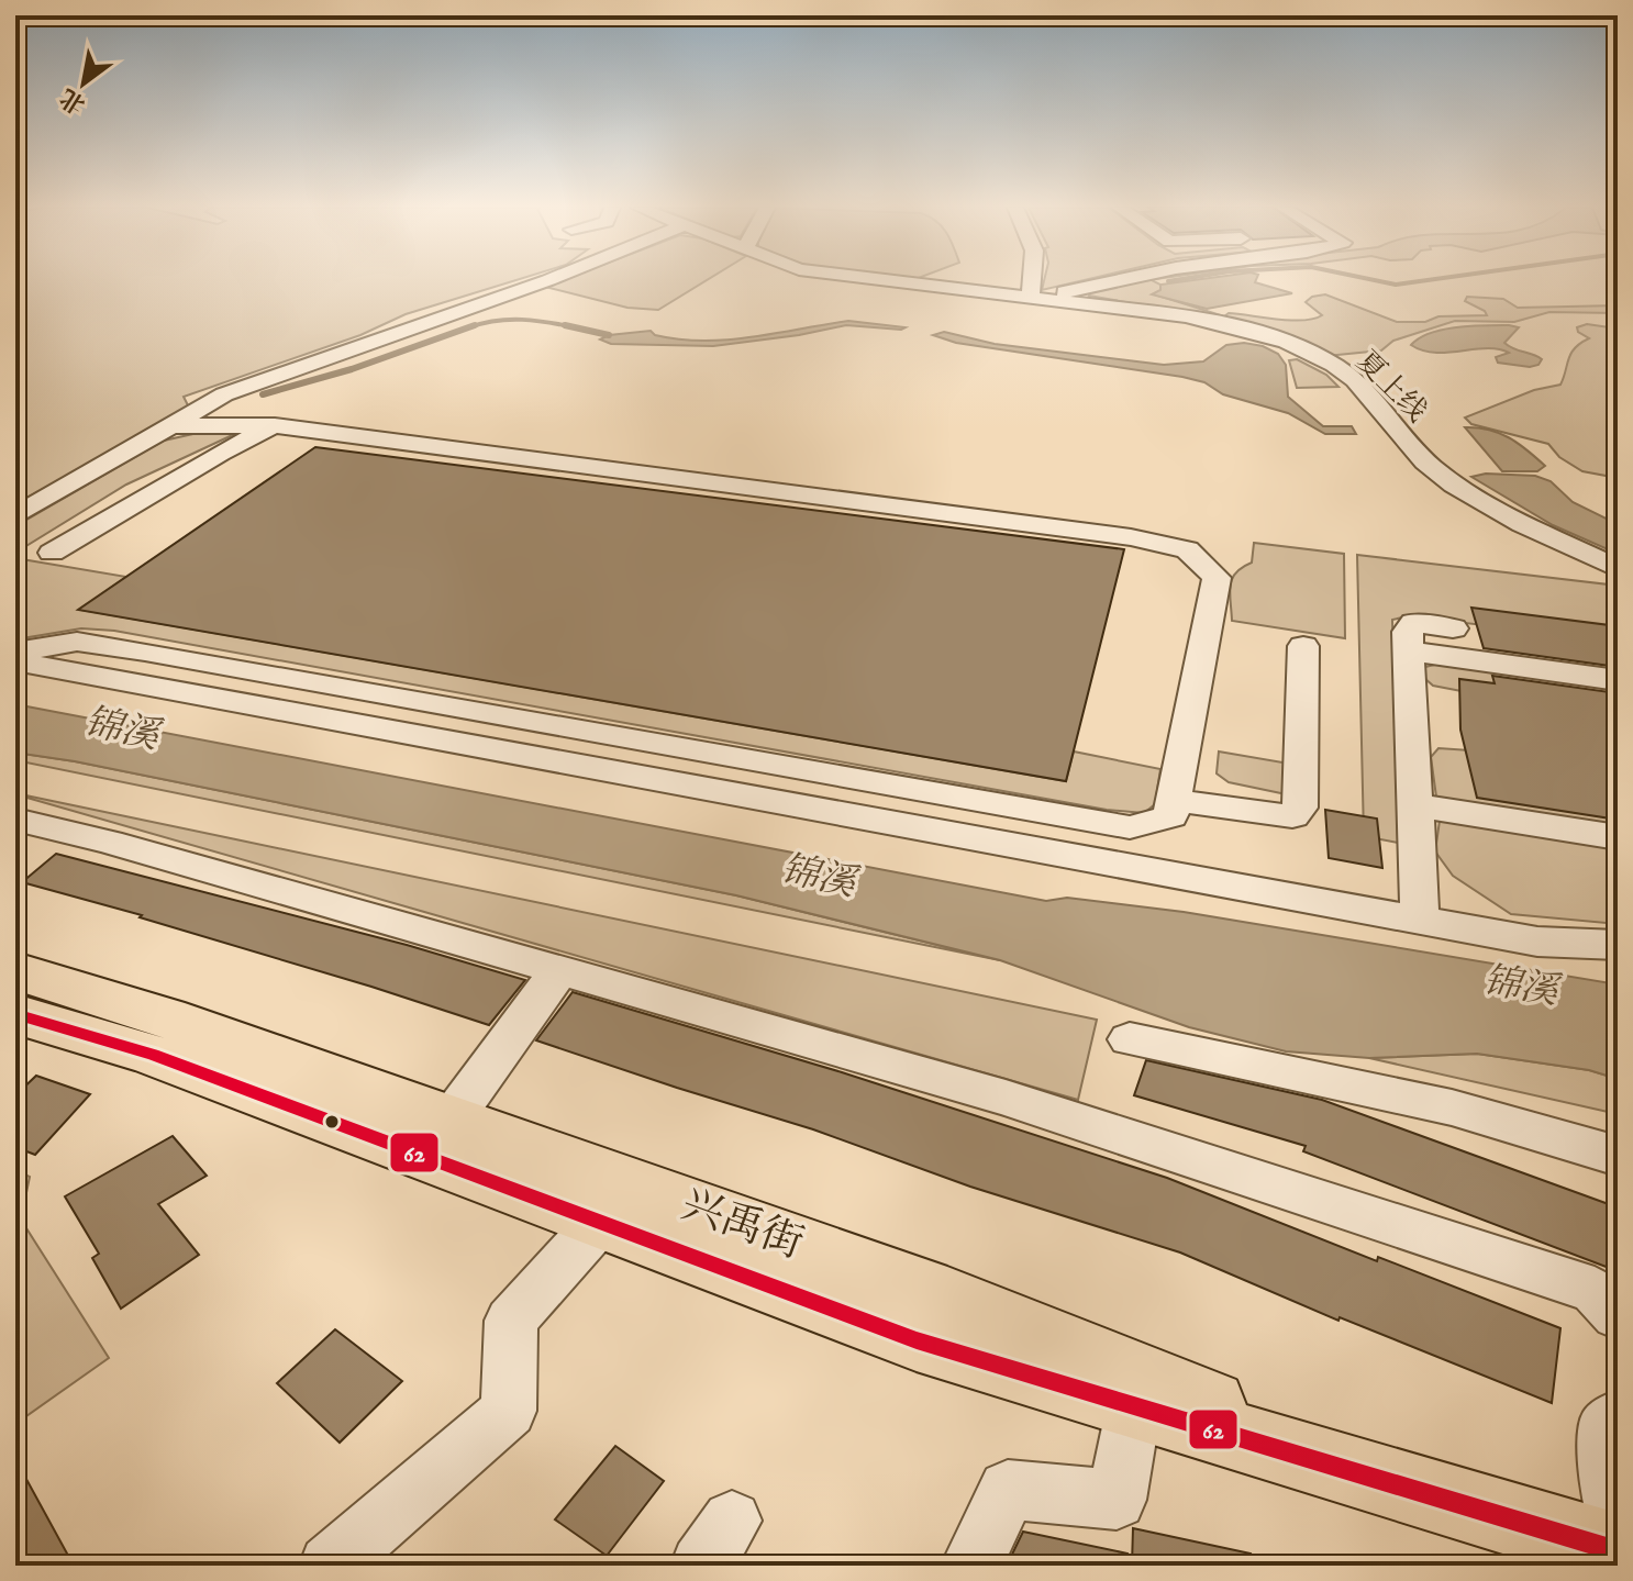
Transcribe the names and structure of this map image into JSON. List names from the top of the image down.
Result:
{
  "streets": {
    "main road": ["兴禹街"],
    "street": ["夏上线"]
  },
  "water": ["锦溪"],
  "lines": ["transit line 62"],
  "north": "bottom left"
}
